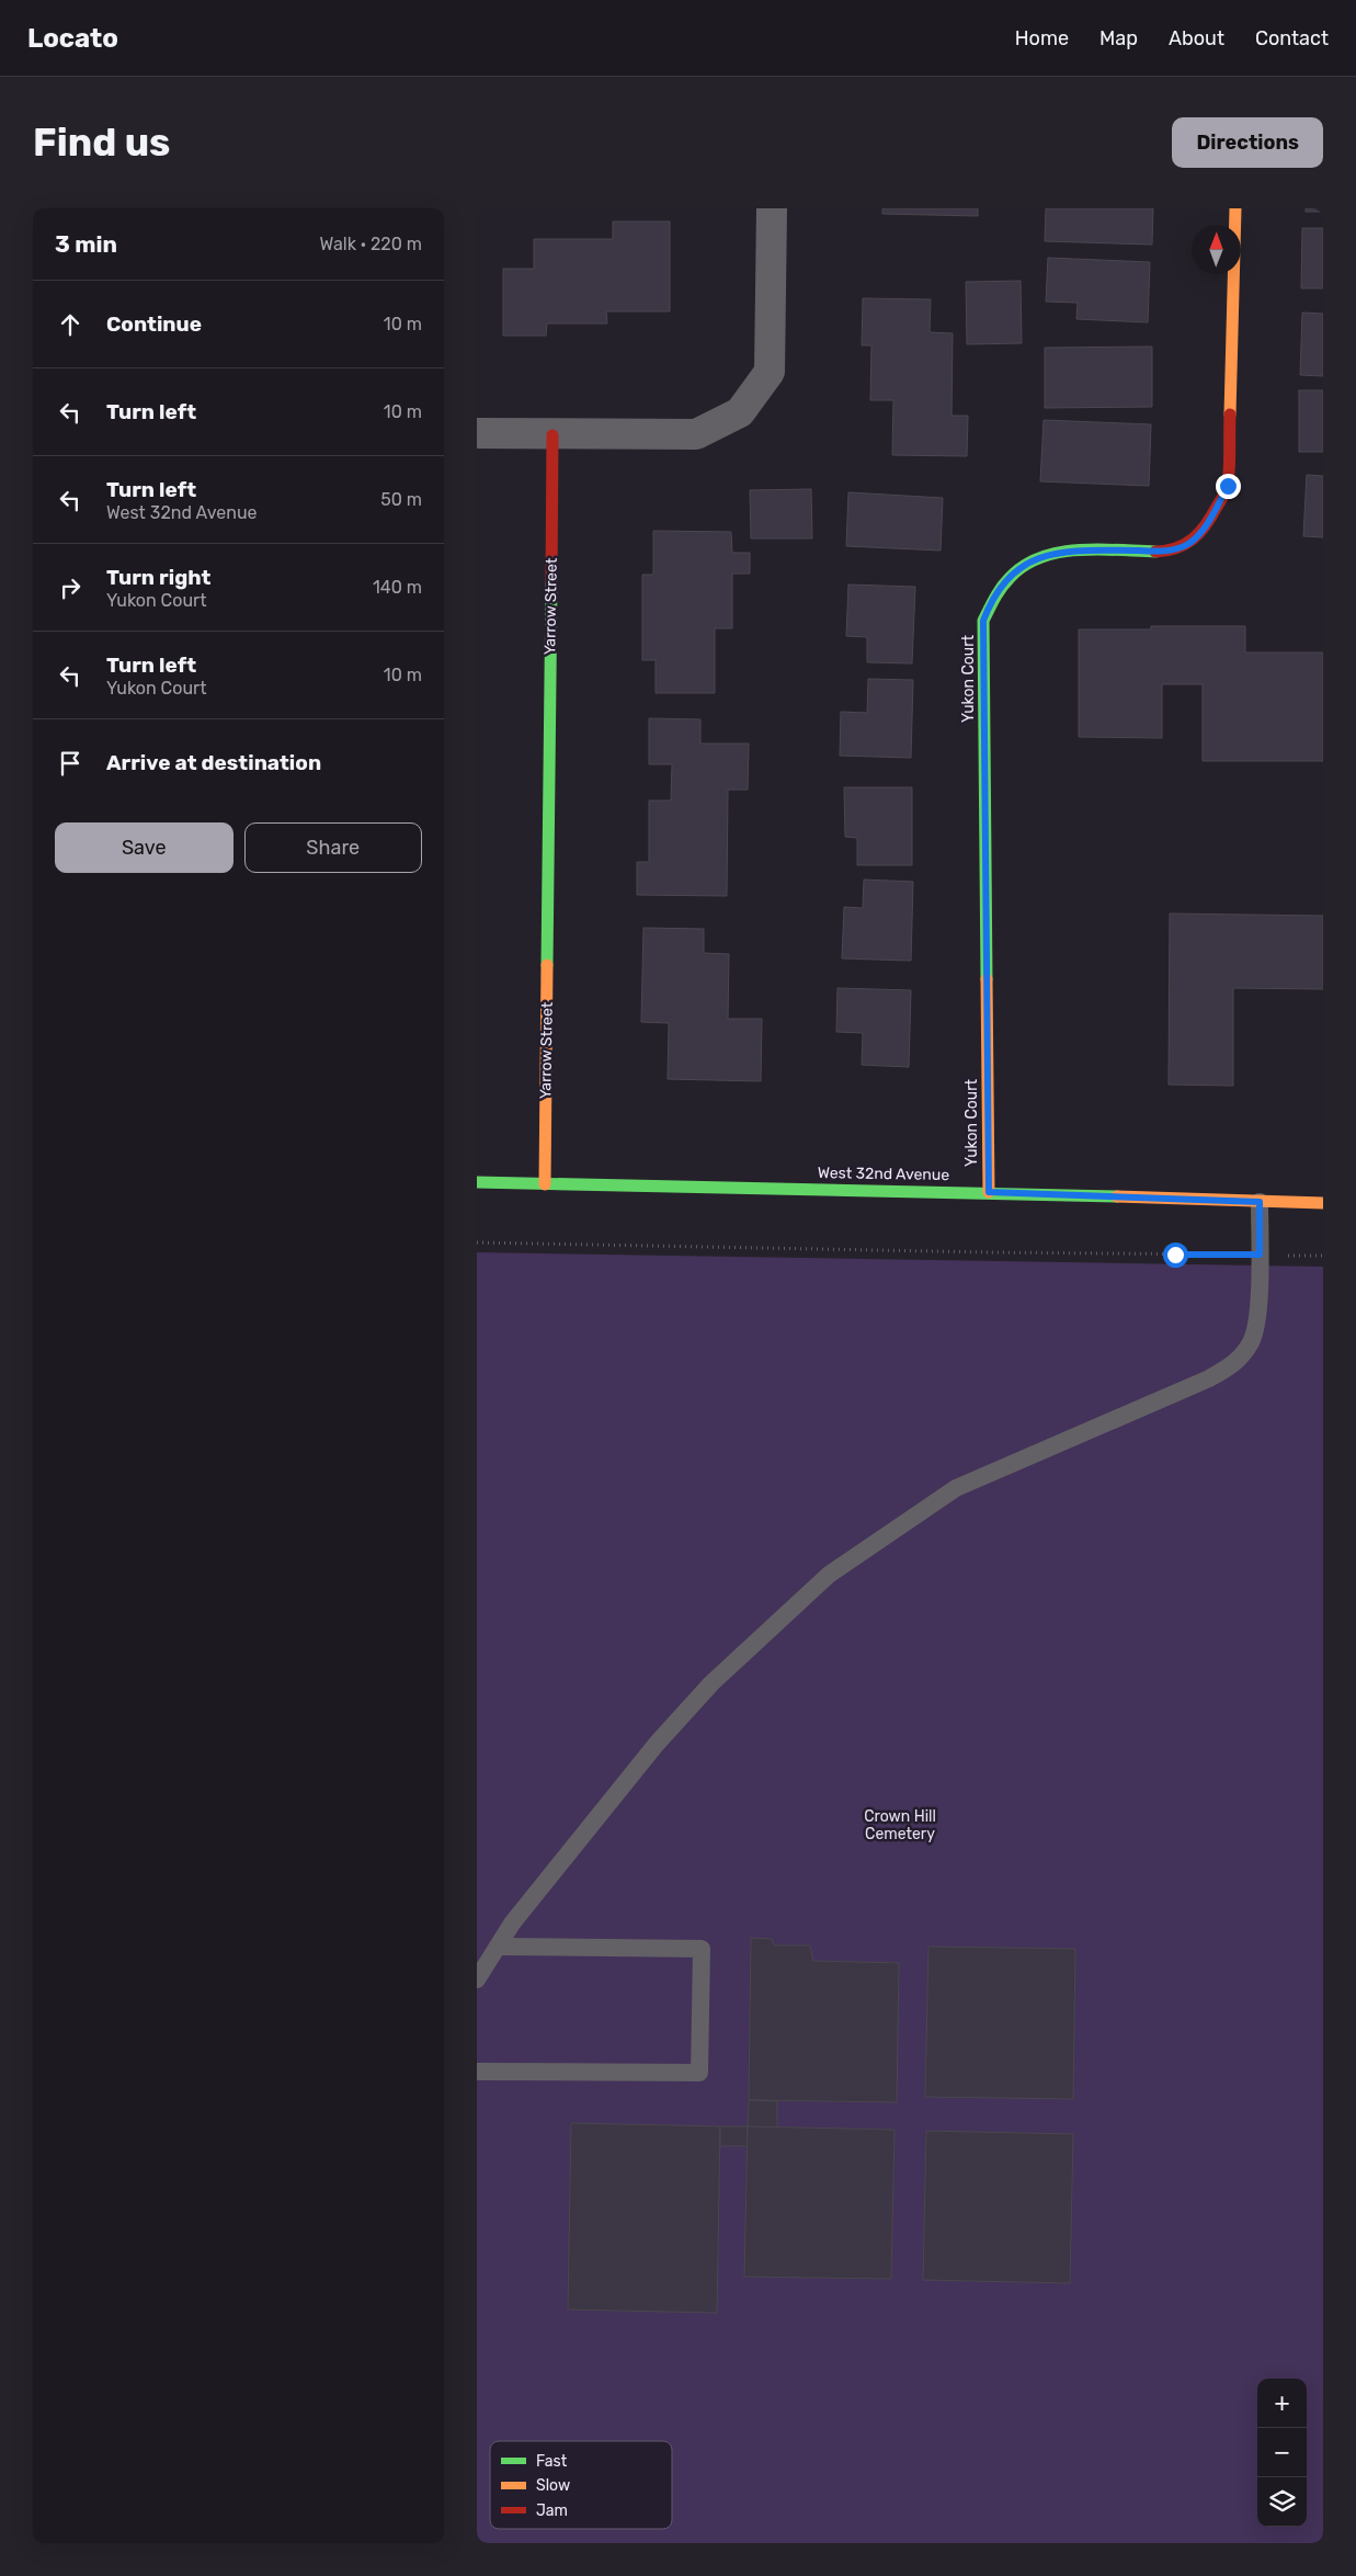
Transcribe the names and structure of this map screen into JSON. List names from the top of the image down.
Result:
{
  "streets": {
    "street": ["Yarrow Street", "Yukon Court", "West 32nd Avenue"]
  },
  "crossings": [
    ["Yarrow Street", "West 32nd Avenue"],
    ["Yukon Court", "West 32nd Avenue"]
  ],
  "parks": ["Crown Hill Cemetery"],
  "legend": ["Fast", "Slow", "Jam"],
  "north": "top",
  "page": {
    "header": "Locato",
    "nav": [
      "Home",
      "Map",
      "About",
      "Contact"
    ],
    "buttons": [
      "Directions",
      ["Save", "Share"]
    ],
    "title": "Find us",
    "heading": ["3 min", "Walk · 220 m"],
    "list": [
      ["Continue", "10 m"],
      ["Turn left", "10 m"],
      ["Turn left", "West 32nd Avenue", "50 m"],
      ["Turn right", "Yukon Court", "140 m"],
      ["Turn left", "Yukon Court", "10 m"],
      "Arrive at destination"
    ],
    "map_buttons": ["+", "−"]
  }
}
